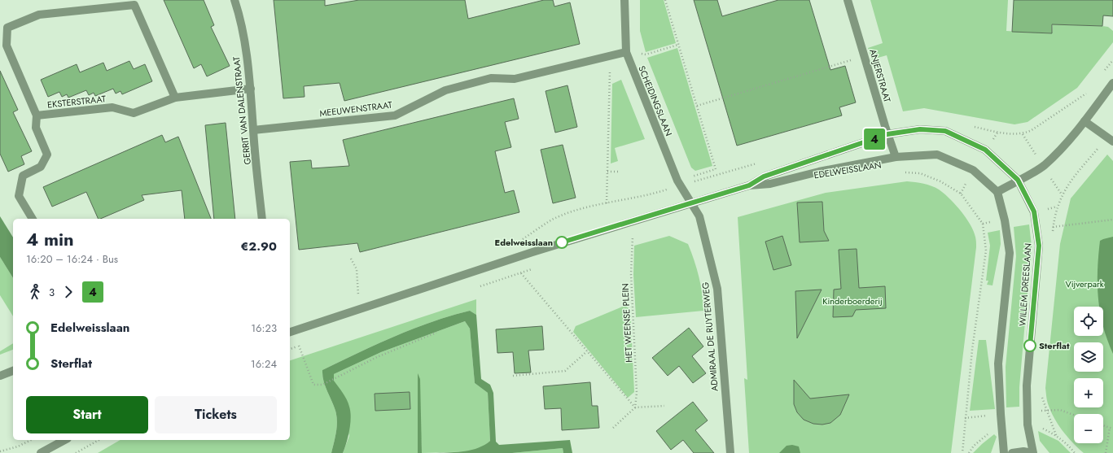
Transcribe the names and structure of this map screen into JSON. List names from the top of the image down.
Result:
{
  "streets": {
    "street": [
      "ANJERSTRAAT",
      "SCHEIDINGSLAAN",
      "EKSTERSTRAAT",
      "MEEUWENSTRAAT",
      "GERRIT VAN DALENSTRAAT",
      "EDELWEISSLAAN",
      "WILLEM DREESLAAN",
      "ADMIRAAL DE RUYTERWEG"
    ],
    "path": ["HET WEENSE PLEIN"]
  },
  "crossings": [
    ["ANJERSTRAAT", "EDELWEISSLAAN"],
    ["SCHEIDINGSLAAN", "MEEUWENSTRAAT"],
    ["SCHEIDINGSLAAN", "EDELWEISSLAAN"],
    ["SCHEIDINGSLAAN", "ADMIRAAL DE RUYTERWEG"],
    ["EKSTERSTRAAT", "GERRIT VAN DALENSTRAAT"],
    ["MEEUWENSTRAAT", "GERRIT VAN DALENSTRAAT"],
    ["EDELWEISSLAAN", "WILLEM DREESLAAN"],
    ["EDELWEISSLAAN", "ADMIRAAL DE RUYTERWEG"]
  ],
  "parks": ["Vijverpark", "Kinderboerderij"],
  "places": ["Edelweisslaan", "Sterflat"],
  "lines": ["bus line 4"],
  "page": {
    "on_map": "4",
    "heading": ["4 min", "16:20 – 16:24 · Bus", "€2.90"],
    "legs": ["3", "4"],
    "map_buttons": ["+", "−"],
    "list": [
      {
        "name": "Edelweisslaan",
        "value": "16:23"
      },
      {
        "name": "Sterflat",
        "value": "16:24"
      }
    ],
    "buttons": ["Start", "Tickets"]
  }
}
